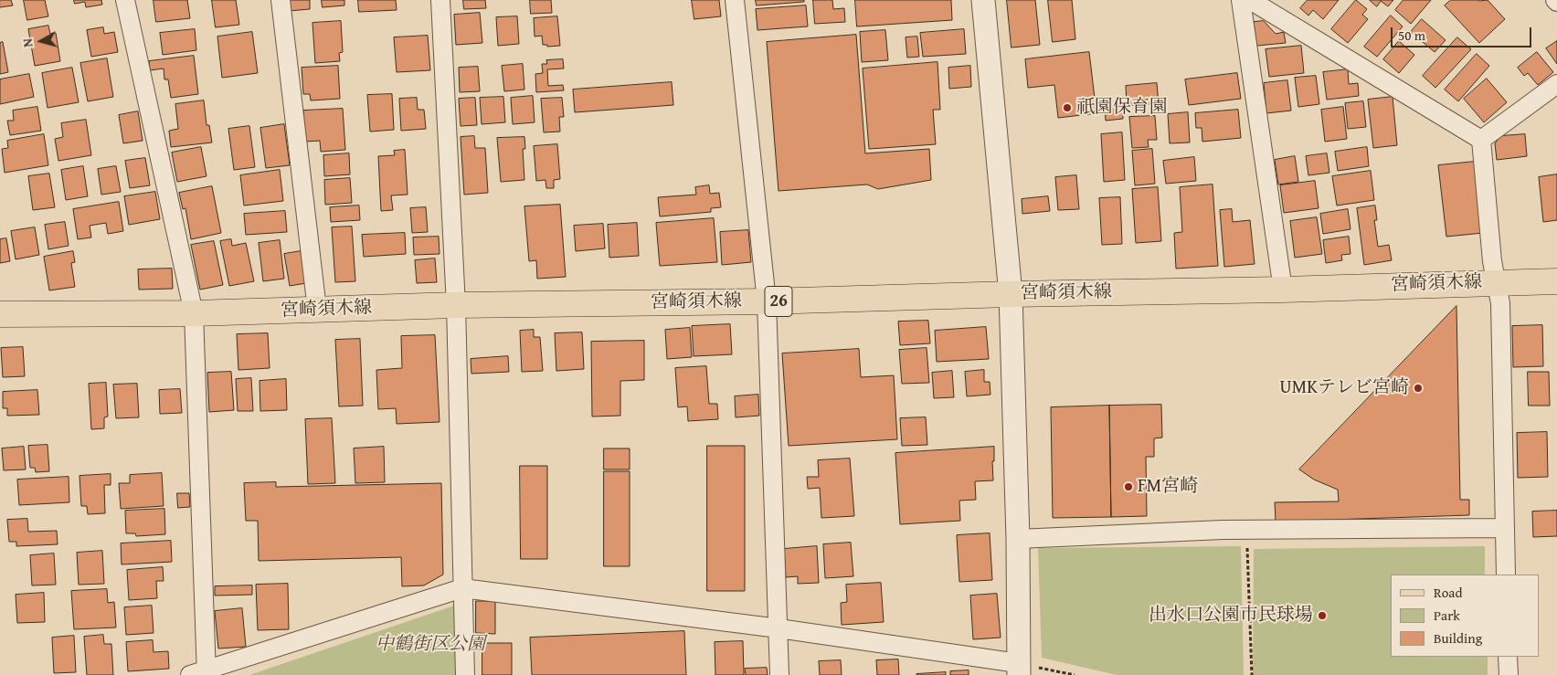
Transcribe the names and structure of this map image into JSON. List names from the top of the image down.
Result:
{
  "streets": {
    "main road": ["宮崎須木線", "26"]
  },
  "parks": ["中鶴街区公園"],
  "places": [
    "祇園保育園",
    "UMKテレビ宮崎",
    "FM宮崎",
    "出水口公園市民球場"
  ],
  "legend": ["Road", "Park", "Building"],
  "scale_bar": "50 m",
  "north": "left"
}
